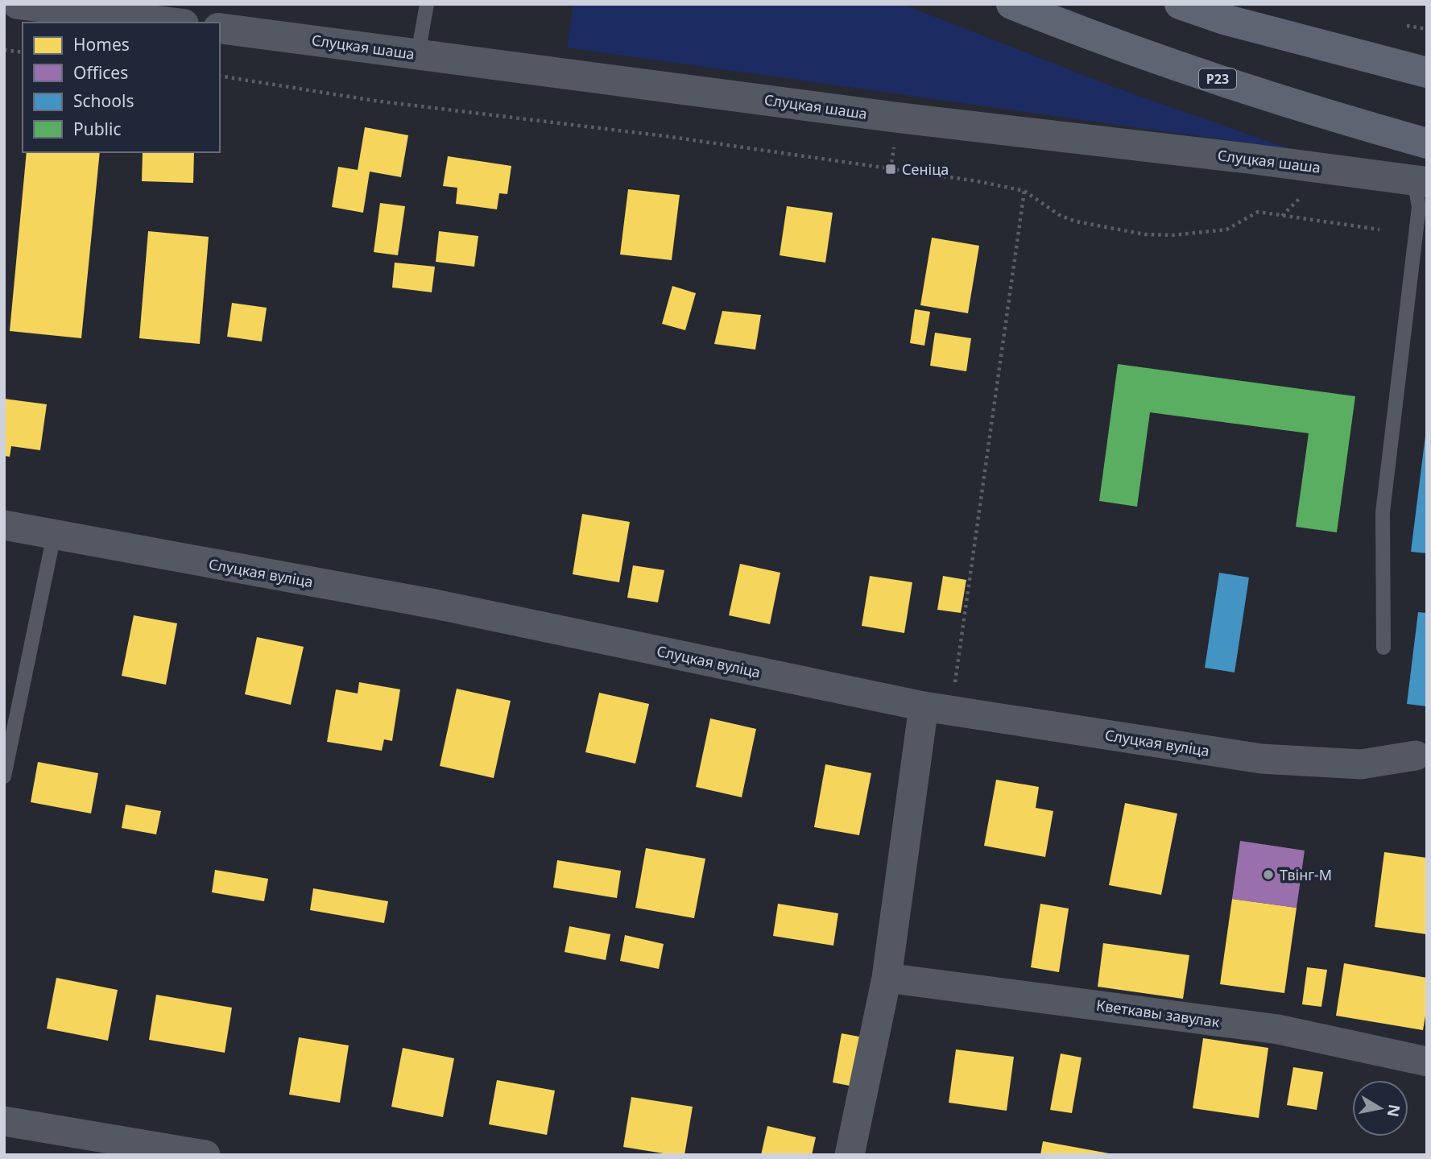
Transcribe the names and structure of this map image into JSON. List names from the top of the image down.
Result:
{
  "streets": {
    "highway": ["Р23"],
    "street": ["Слуцкая шаша", "Слуцкая вуліца", "Кветкавы завулак"]
  },
  "places": {
    "transit": ["Сеніца"],
    "other": ["Твінг-М"]
  },
  "legend": [
    "Homes",
    "Offices",
    "Schools",
    "Public"
  ],
  "north": "right"
}
